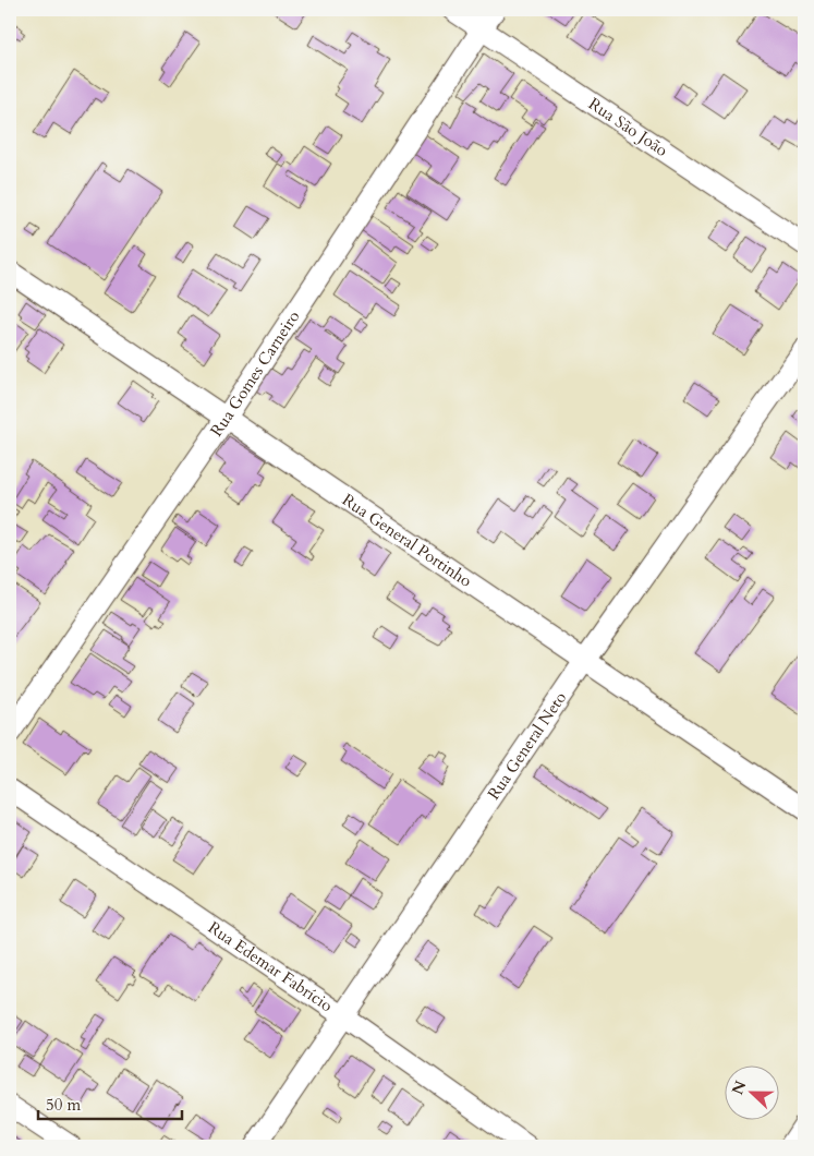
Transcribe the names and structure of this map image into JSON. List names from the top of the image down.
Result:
{
  "streets": {
    "street": [
      "Rua São João",
      "Rua Gomes Carneiro",
      "Rua General Portinho",
      "Rua General Neto",
      "Rua Edemar Fabrício"
    ]
  },
  "crossings": [
    ["Rua São João", "Rua Gomes Carneiro"],
    ["Rua Gomes Carneiro", "Rua General Portinho"],
    ["Rua General Portinho", "Rua General Neto"],
    ["Rua General Neto", "Rua Edemar Fabrício"]
  ],
  "scale_bar": "50 m",
  "north": "left"
}
